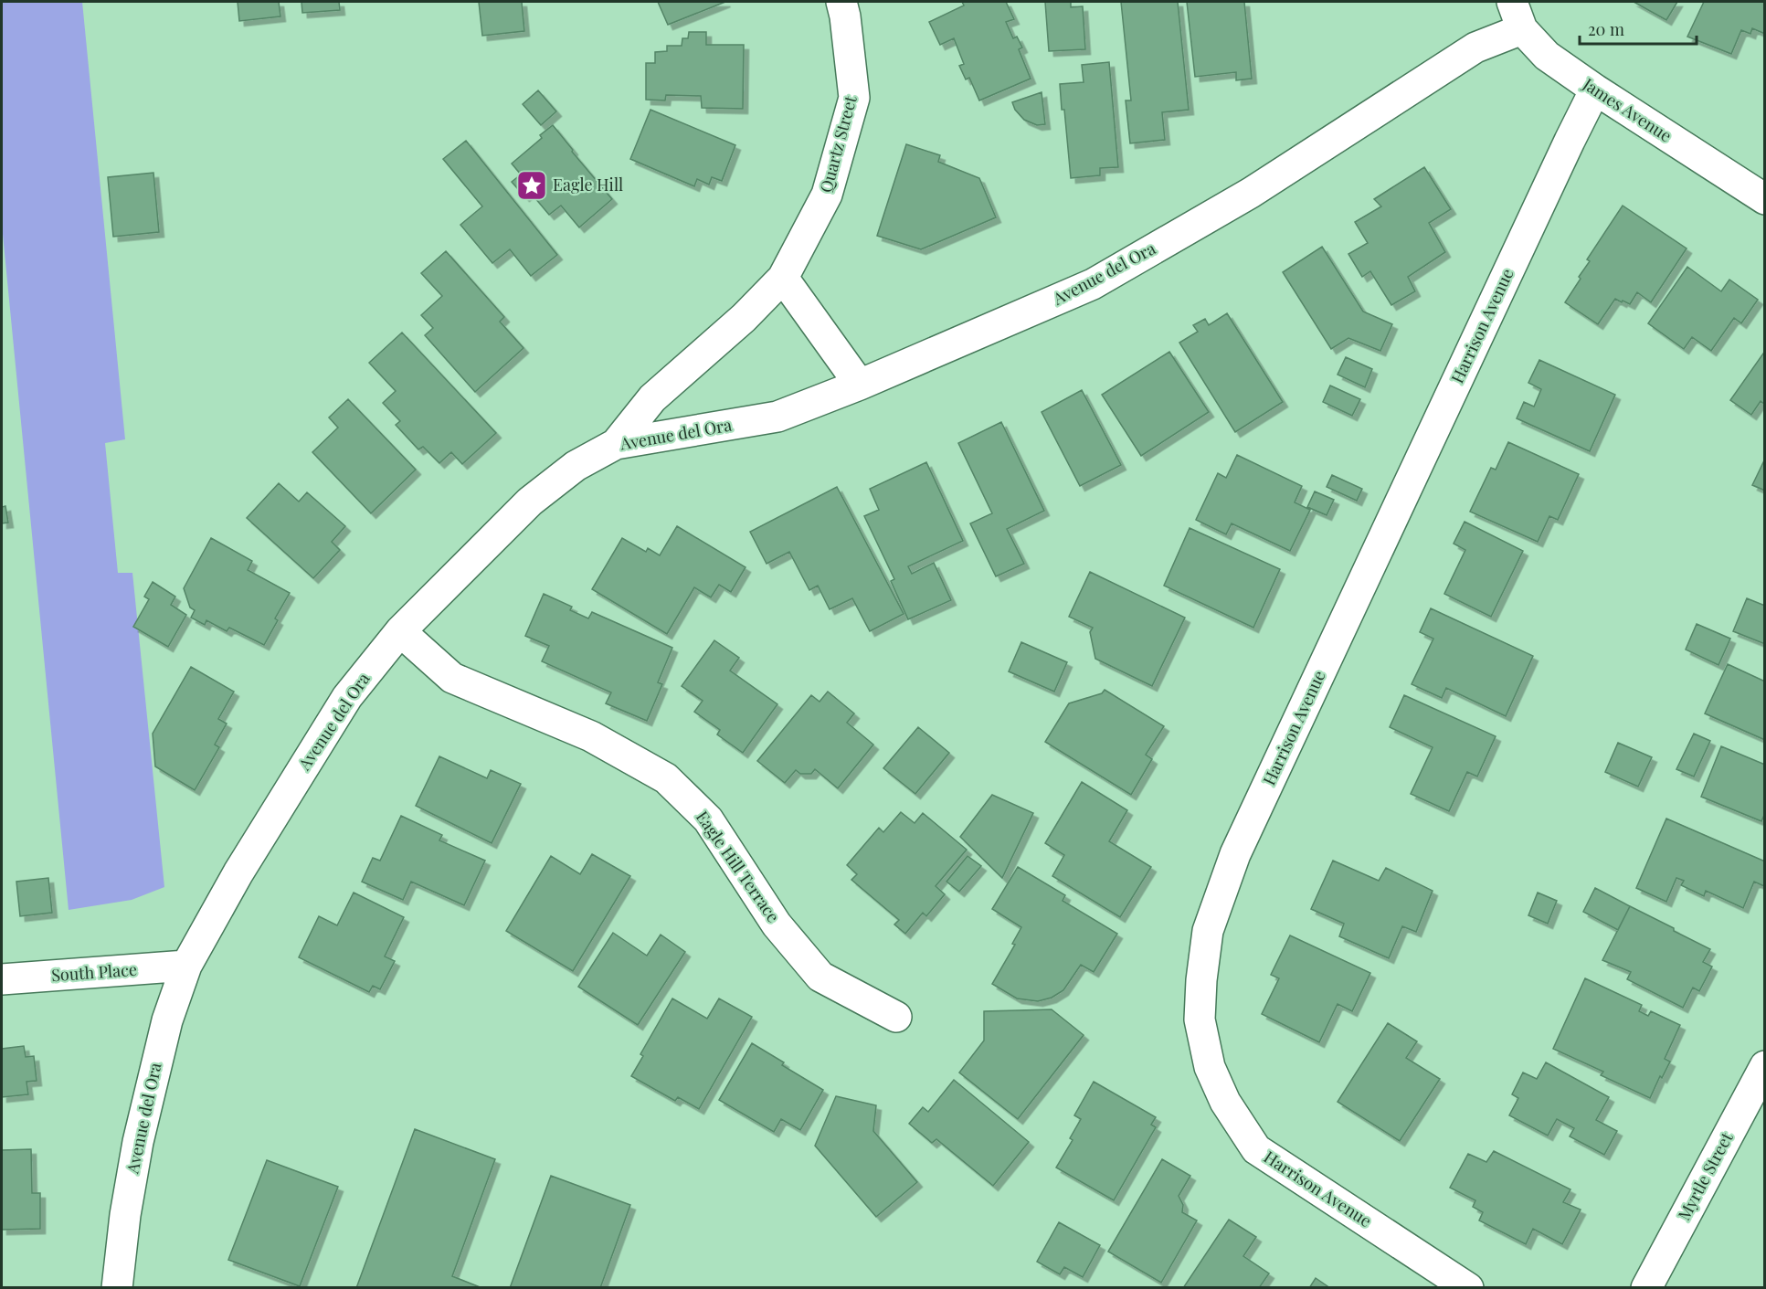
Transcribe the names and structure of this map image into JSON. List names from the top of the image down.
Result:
{
  "streets": {
    "street": [
      "James Avenue",
      "Quartz Street",
      "Avenue del Ora",
      "Harrison Avenue",
      "Eagle Hill Terrace",
      "South Place",
      "Myrtle Street"
    ]
  },
  "crossings": [
    ["James Avenue", "Avenue del Ora"],
    ["James Avenue", "Harrison Avenue"],
    ["Quartz Street", "Avenue del Ora"],
    ["Avenue del Ora", "Eagle Hill Terrace"],
    ["Avenue del Ora", "South Place"]
  ],
  "places": {
    "place": ["Eagle Hill"]
  },
  "scale_bar": "20 m"
}
